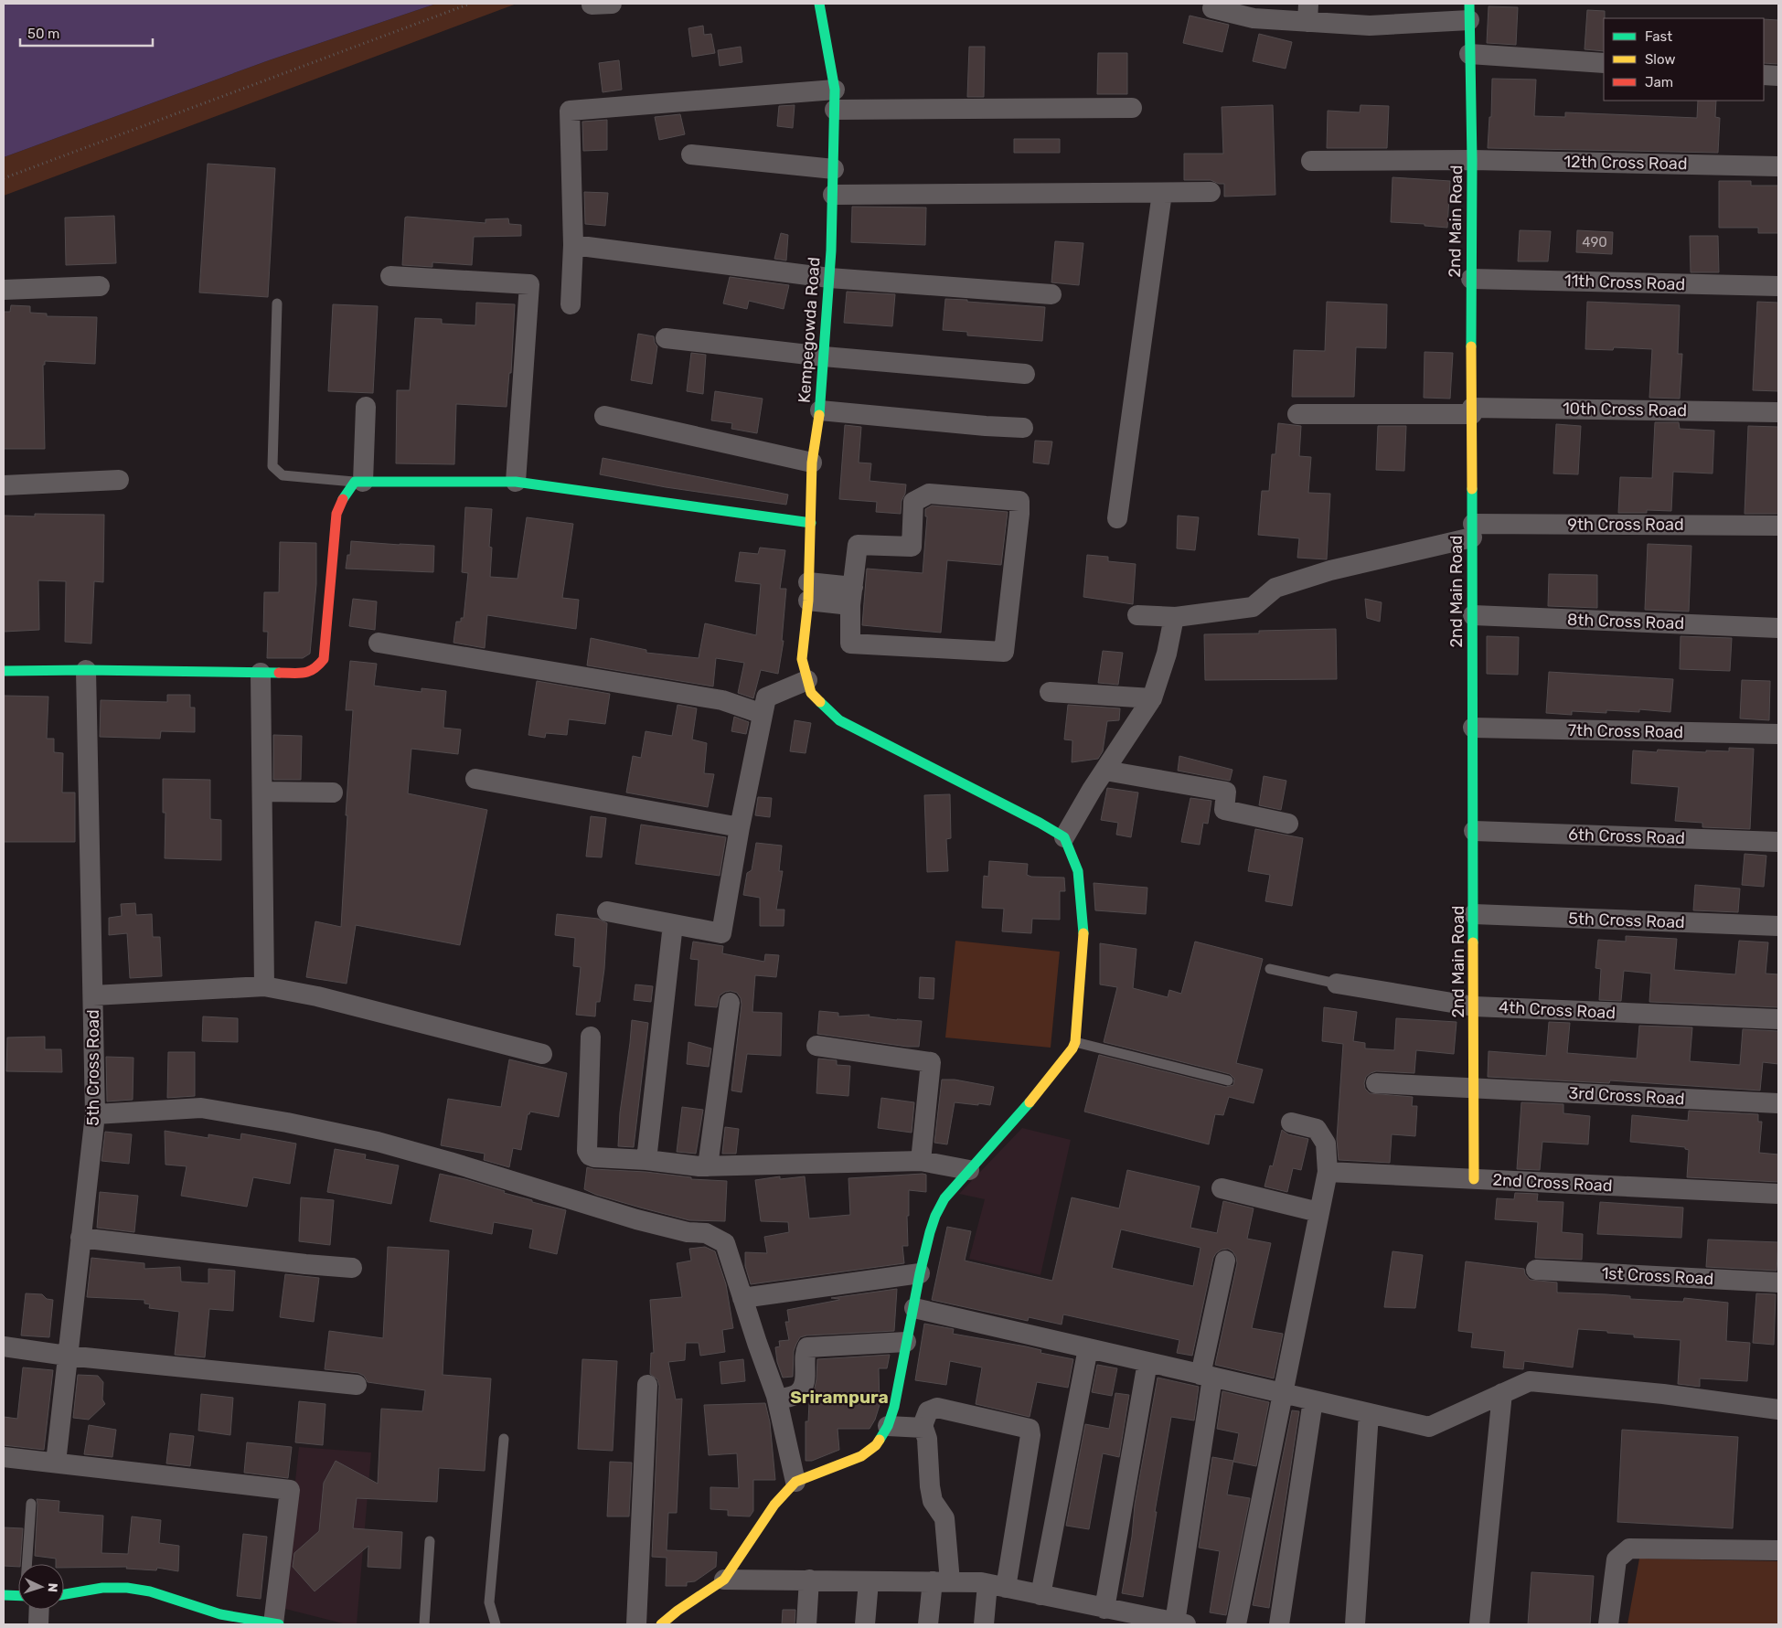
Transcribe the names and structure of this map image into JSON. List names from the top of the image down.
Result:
{
  "streets": {
    "street": [
      "12th Cross Road",
      "2nd Main Road",
      "11th Cross Road",
      "Kempegowda Road",
      "10th Cross Road",
      "9th Cross Road",
      "8th Cross Road",
      "7th Cross Road",
      "6th Cross Road",
      "5th Cross Road",
      "4th Cross Road",
      "3rd Cross Road",
      "2nd Cross Road",
      "1st Cross Road"
    ]
  },
  "crossings": [
    ["12th Cross Road", "2nd Main Road"],
    ["2nd Main Road", "11th Cross Road"],
    ["2nd Main Road", "10th Cross Road"],
    ["2nd Main Road", "9th Cross Road"],
    ["2nd Main Road", "8th Cross Road"],
    ["2nd Main Road", "7th Cross Road"],
    ["2nd Main Road", "6th Cross Road"],
    ["2nd Main Road", "5th Cross Road"],
    ["2nd Main Road", "4th Cross Road"],
    ["2nd Main Road", "3rd Cross Road"],
    ["2nd Main Road", "2nd Cross Road"]
  ],
  "districts": ["Srirampura"],
  "house_numbers": ["490"],
  "legend": ["Fast", "Slow", "Jam"],
  "scale_bar": "50 m",
  "north": "right"
}
